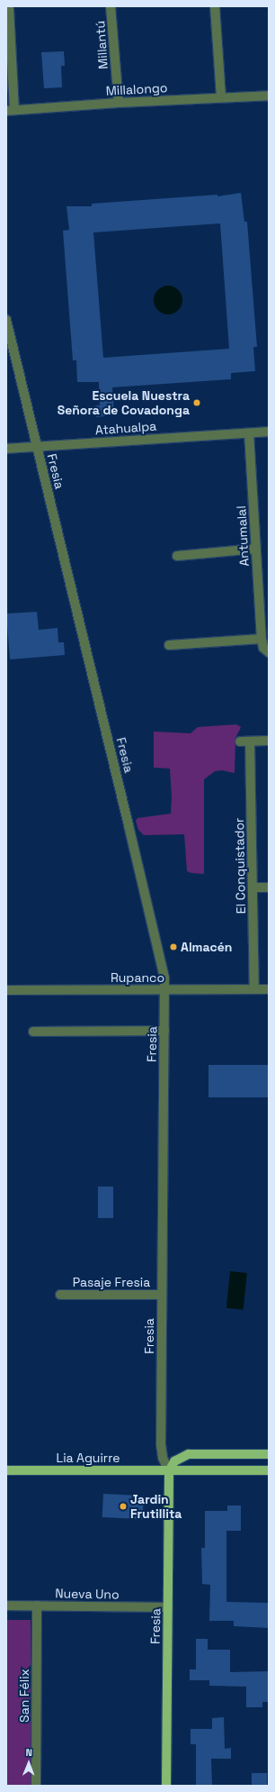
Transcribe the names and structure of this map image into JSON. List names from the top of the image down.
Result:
{
  "streets": {
    "main road": ["Fresia", "Lia Aguirre"],
    "street": [
      "Millantú",
      "Millalongo",
      "Atahualpa",
      "Antumalal",
      "El Conquistador",
      "Rupanco",
      "Pasaje Fresia",
      "Nueva Uno",
      "San Félix"
    ]
  },
  "crossings": [
    ["Millantú", "Millalongo"],
    ["Atahualpa", "Fresia"],
    ["Atahualpa", "Antumalal"],
    ["Fresia", "Rupanco"],
    ["Fresia", "Pasaje Fresia"],
    ["Fresia", "Lia Aguirre"],
    ["Fresia", "Nueva Uno"],
    ["El Conquistador", "Rupanco"],
    ["Nueva Uno", "San Félix"]
  ],
  "places": ["Escuela Nuestra Señora de Covadonga", "Almacén", "Jardin Frutillita"],
  "north": "top"
}
